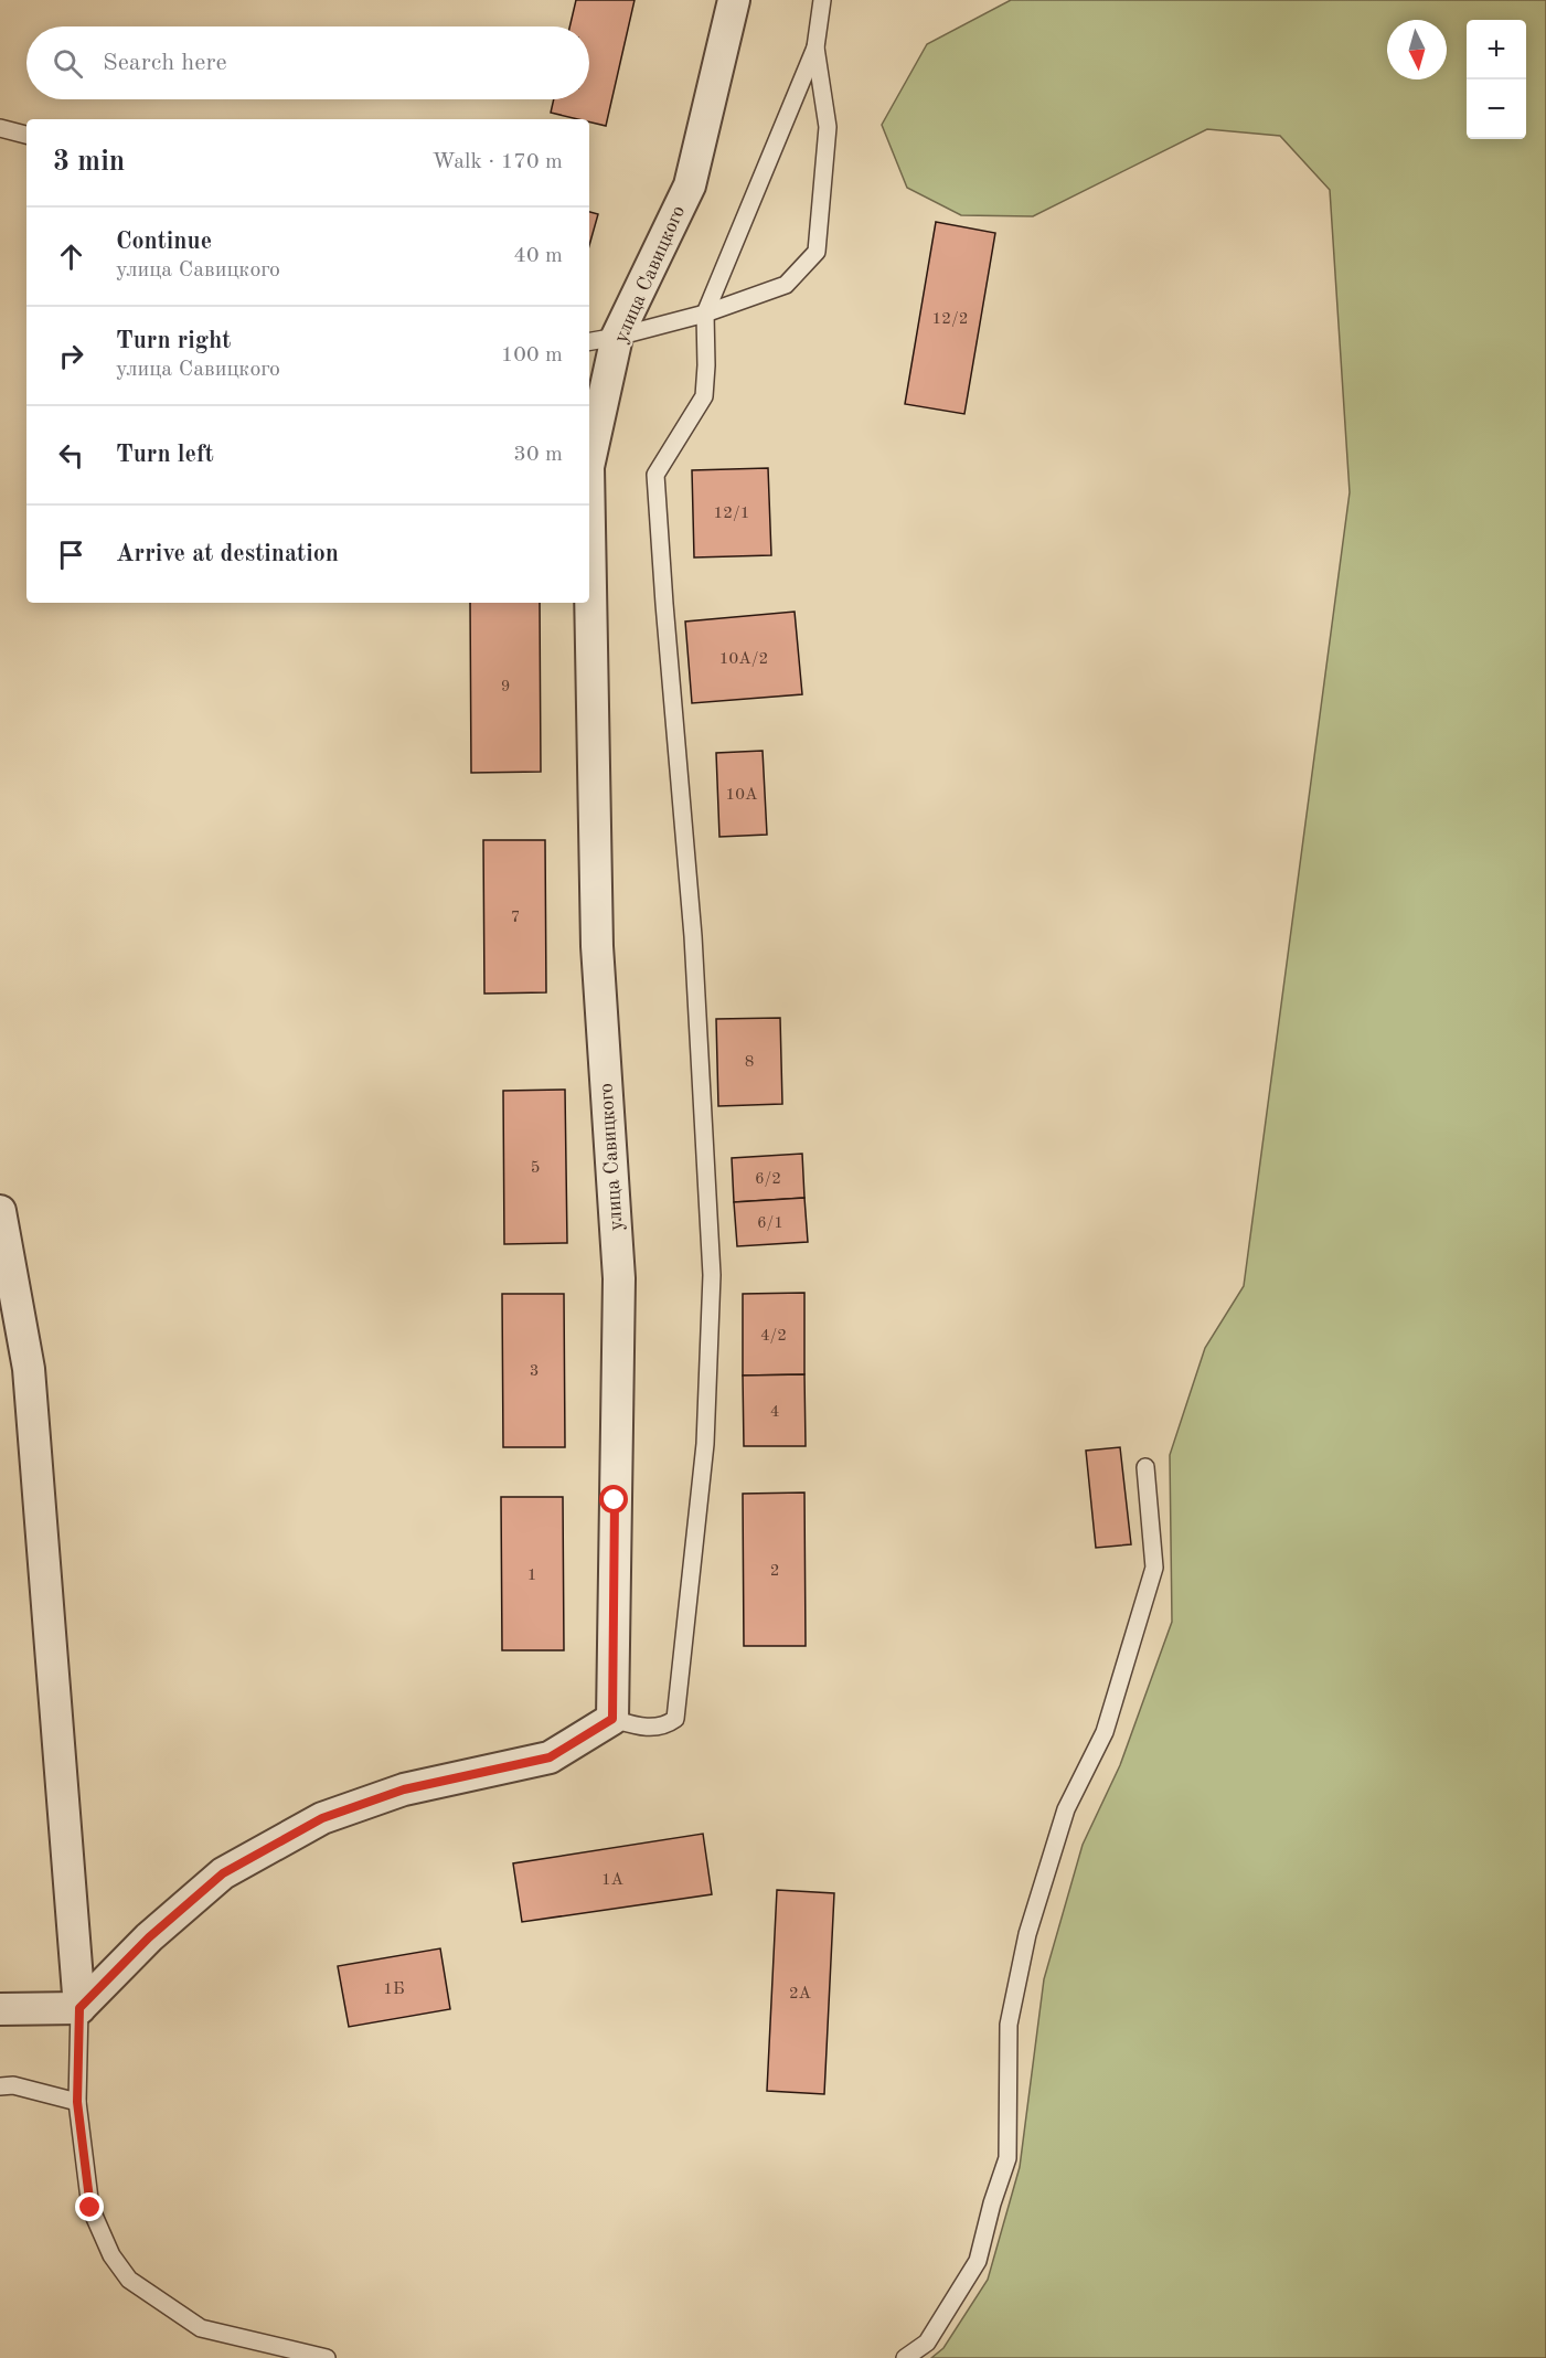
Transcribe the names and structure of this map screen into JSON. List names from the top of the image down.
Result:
{
  "streets": {
    "street": ["улица Савицкого"]
  },
  "house_numbers": [
    "12/2",
    "12/1",
    "10А/2",
    "9",
    "10А",
    "7",
    "8",
    "5",
    "6/2",
    "6/1",
    "4/2",
    "3",
    "4",
    "2",
    "1",
    "1А",
    "1Б",
    "2А"
  ],
  "north": "bottom",
  "page": {
    "map_buttons": ["+", "−"],
    "search": "Search here",
    "heading": ["3 min", "Walk · 170 m"],
    "list": [
      ["Continue", "улица Савицкого", "40 m"],
      ["Turn right", "улица Савицкого", "100 m"],
      ["Turn left", "30 m"],
      "Arrive at destination"
    ]
  }
}
